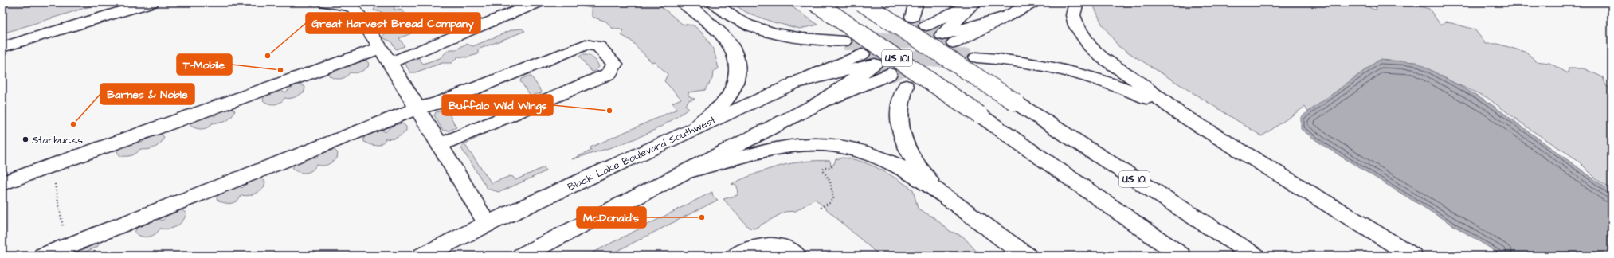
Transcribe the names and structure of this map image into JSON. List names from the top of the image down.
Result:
{
  "streets": {
    "main road": ["US 101", "Black Lake Boulevard Southwest"]
  },
  "places": [
    "Great Harvest Bread Company",
    "T-Mobile",
    "Buffalo Wild Wings",
    "Barnes & Noble",
    "Starbucks",
    "McDonald's"
  ]
}
